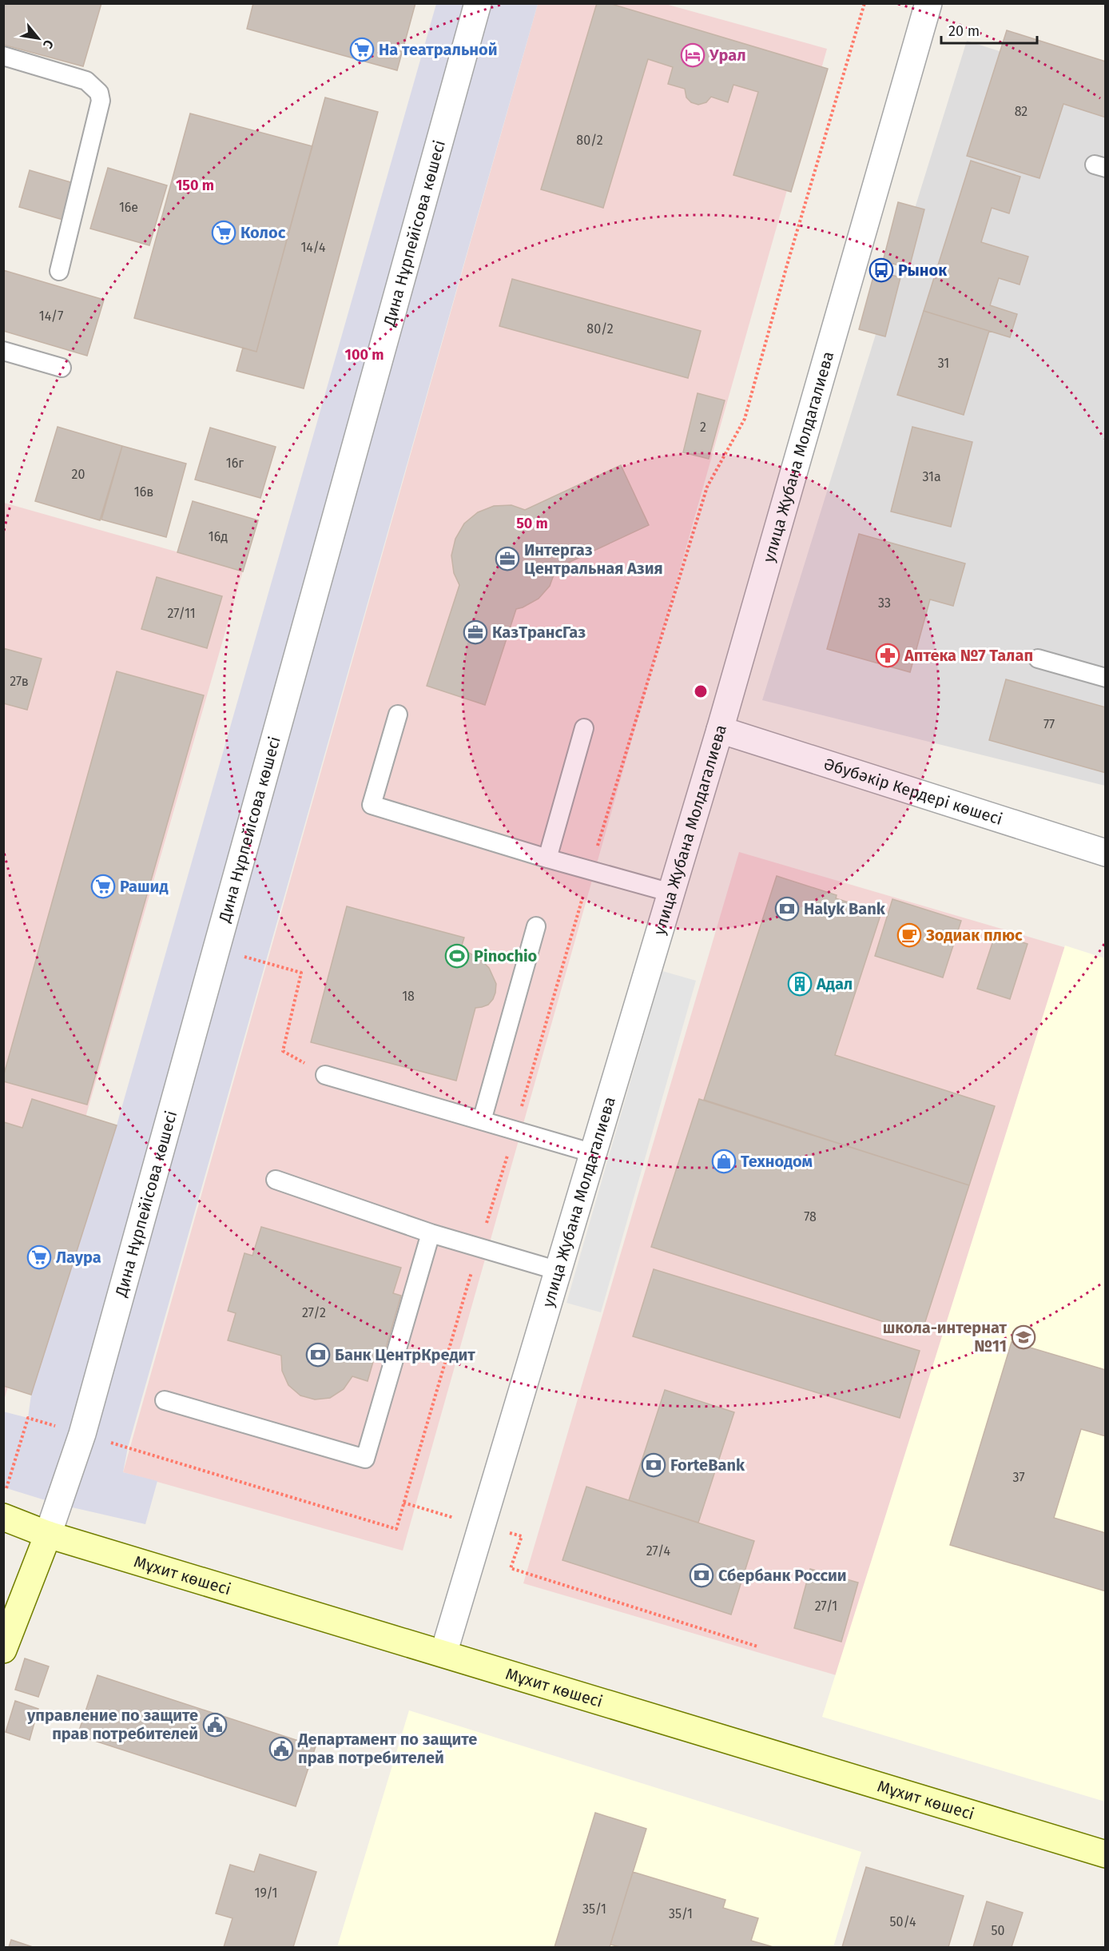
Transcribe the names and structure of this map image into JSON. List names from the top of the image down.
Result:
{
  "streets": {
    "street": [
      "Дина Нұрпейісова көшесі",
      "улица Жубана Молдагалиева",
      "Әбубәкір Кердері көшесі",
      "Мұхит көшесі"
    ]
  },
  "crossings": [
    ["Дина Нұрпейісова көшесі", "Мұхит көшесі"],
    ["улица Жубана Молдагалиева", "Әбубәкір Кердері көшесі"],
    ["улица Жубана Молдагалиева", "Мұхит көшесі"]
  ],
  "places": {
    "supermarket": [
      "На театральной",
      "Колос",
      "Рашид",
      "Лаура"
    ],
    "hotel": ["Урал"],
    "bus stop": ["Рынок"],
    "office": ["Интергаз Центральная Азия", "КазТрансГаз"],
    "pharmacy": ["Аптека №7 Талап"],
    "bank": [
      "Halyk Bank",
      "Банк ЦентрКредит",
      "ForteBank",
      "Сбербанк России"
    ],
    "cafe": ["Зодиак плюс"],
    "sports": ["Pinochio"],
    "building": ["Адал"],
    "shop": ["Технодом"],
    "school or university": ["школа-интернат №11"],
    "public building": ["управление по защите прав потребителей", "Департамент по защите прав потребителей"]
  },
  "house_numbers": [
    "82",
    "80/2",
    "16е",
    "14/4",
    "14/7",
    "80/2",
    "31",
    "2",
    "16г",
    "20",
    "31а",
    "16в",
    "16д",
    "33",
    "27/11",
    "27в",
    "77",
    "18",
    "78",
    "27/2",
    "37",
    "27/4",
    "27/1",
    "19/1",
    "35/1",
    "35/1",
    "50/4",
    "50"
  ],
  "scale_bar": "20 m",
  "north": "bottom right",
  "rings": ["150 m", "100 m", "50 m"]
}
